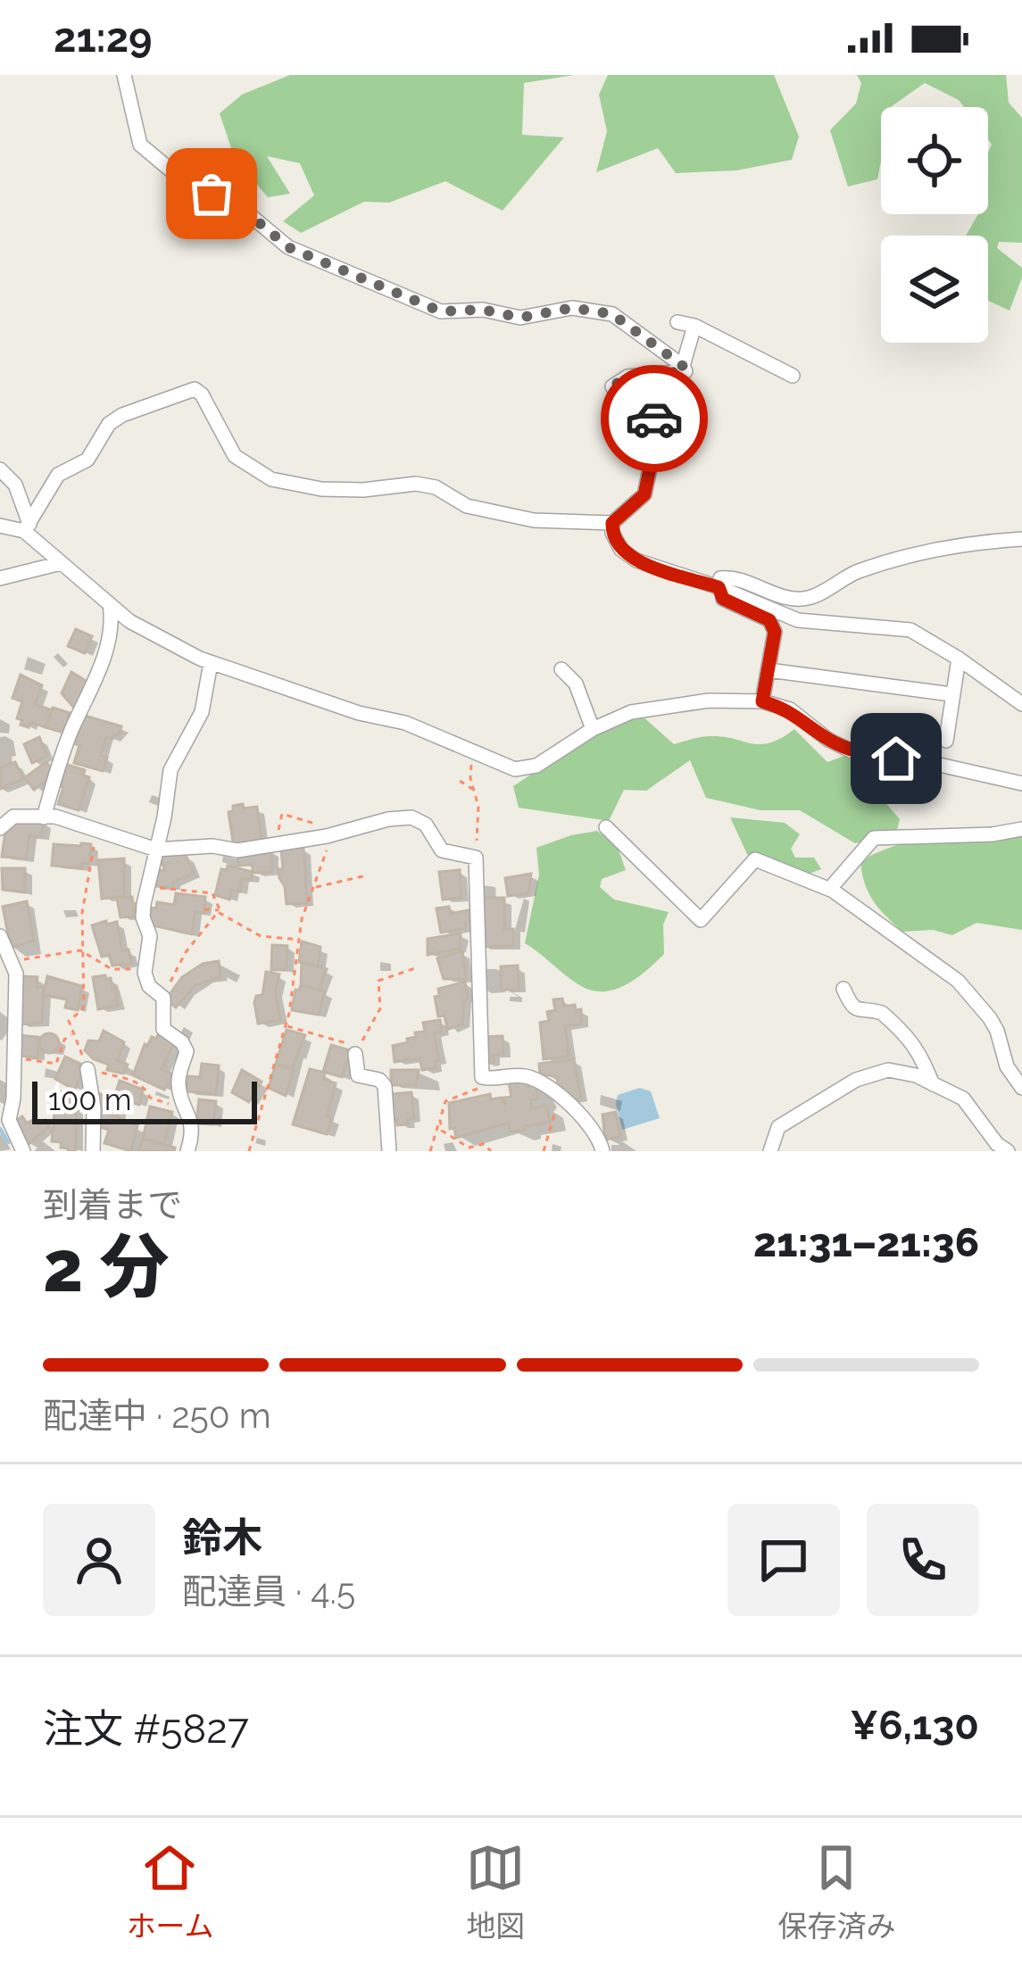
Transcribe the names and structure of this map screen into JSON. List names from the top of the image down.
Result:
{
  "scale_bar": "100 m",
  "page": {
    "status": "21:29",
    "scale": "100 m",
    "heading": ["2 分", "到着まで", "21:31–21:36"],
    "panel": [
      "鈴木",
      "配達員 · 4.5",
      "注文 #5827",
      "¥6,130"
    ],
    "bar": "配達中 · 250 m",
    "tabs": ["ホーム", "地図", "保存済み"]
  }
}
